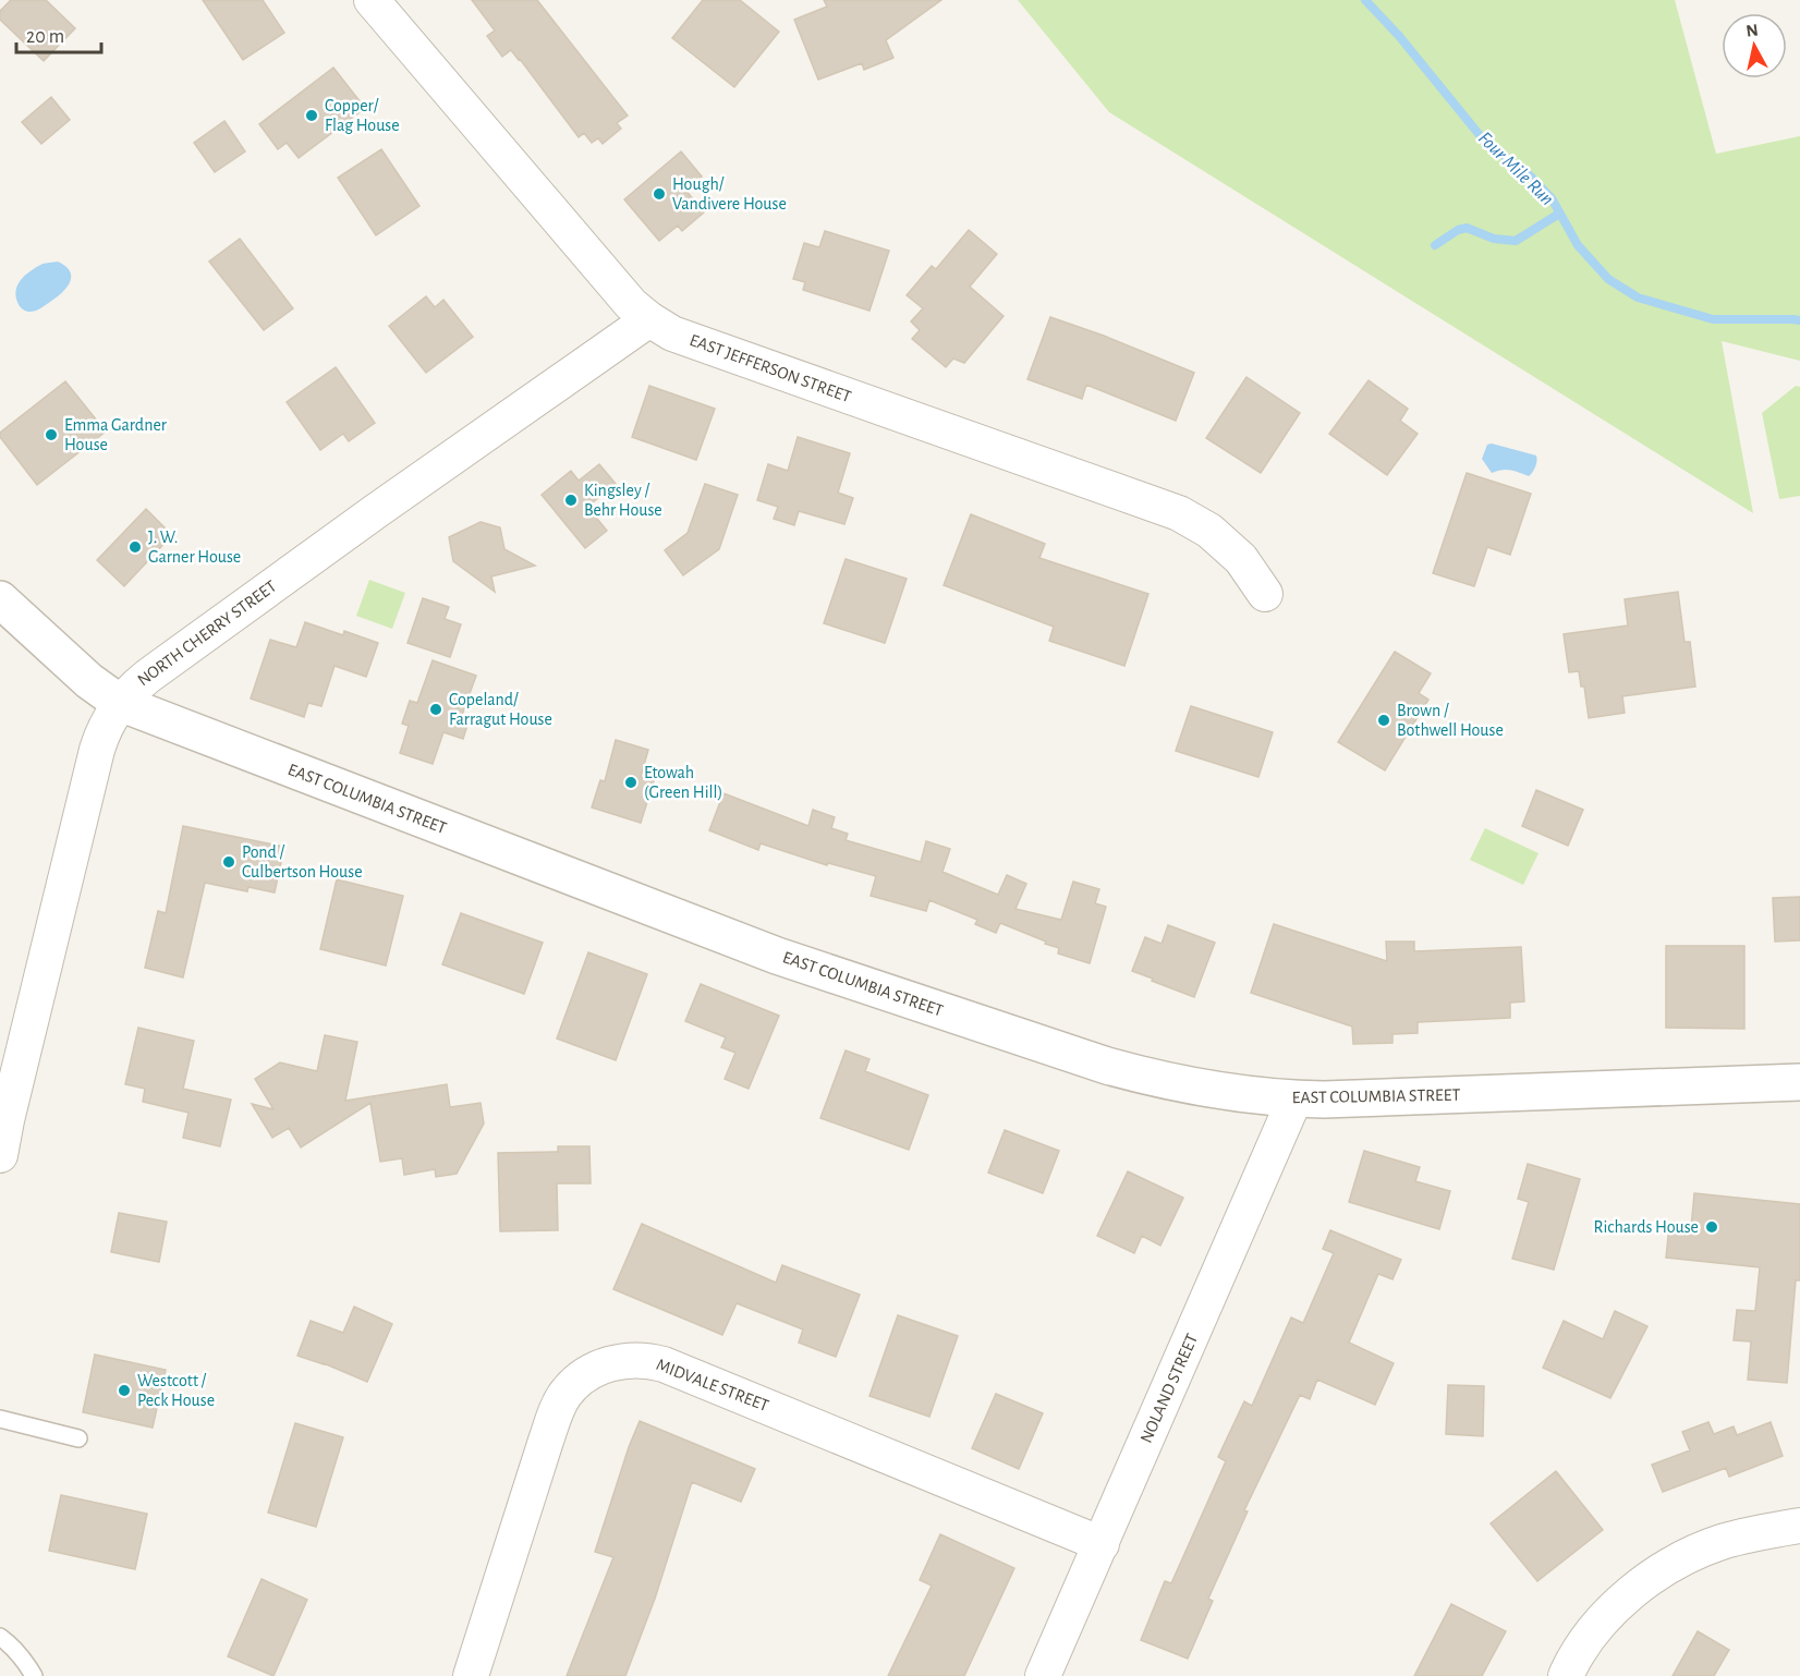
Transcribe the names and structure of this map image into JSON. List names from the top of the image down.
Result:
{
  "streets": {
    "street": [
      "EAST JEFFERSON STREET",
      "NORTH CHERRY STREET",
      "EAST COLUMBIA STREET",
      "MIDVALE STREET",
      "NOLAND STREET"
    ]
  },
  "crossings": [
    ["EAST JEFFERSON STREET", "NORTH CHERRY STREET"],
    ["NORTH CHERRY STREET", "EAST COLUMBIA STREET"],
    ["EAST COLUMBIA STREET", "NOLAND STREET"],
    ["MIDVALE STREET", "NOLAND STREET"]
  ],
  "water": ["Four Mile Run"],
  "places": [
    "Copper/ Flag House",
    "Hough/ Vandivere House",
    "Emma Gardner House",
    "Kingsley / Behr House",
    "J. W. Garner House",
    "Copeland/ Farragut House",
    "Brown / Bothwell House",
    "Etowah (Green Hill)",
    "Pond / Culbertson House",
    "Richards House",
    "Westcott / Peck House"
  ],
  "scale_bar": "20 m",
  "north": "top"
}
